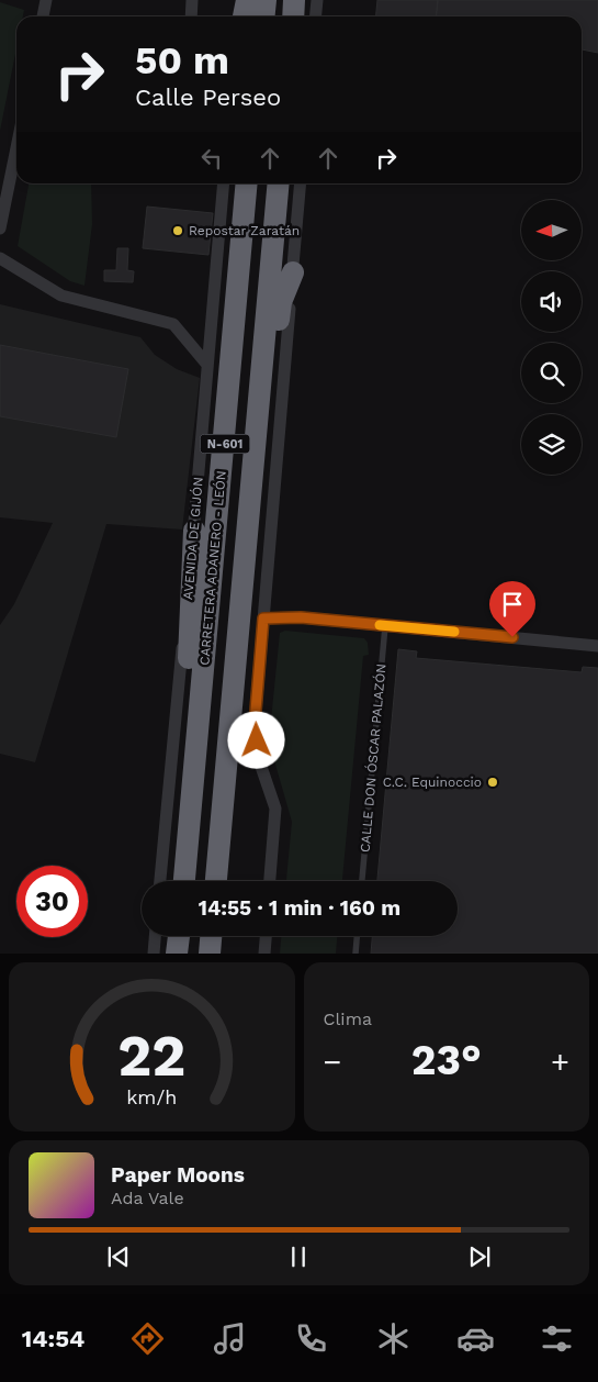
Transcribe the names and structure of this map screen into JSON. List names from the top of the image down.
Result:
{
  "streets": {
    "highway": ["N-601", "CARRETERA ADANERO - LEÓN"],
    "street": ["AVENIDA DE GIJÓN"],
    "lane": ["CALLE DON ÓSCAR PALAZÓN"]
  },
  "places": ["Repostar Zaratán", "C.C. Equinoccio"],
  "north": "left",
  "page": {
    "turn": ["50 m", "Calle Perseo"],
    "limit": "30",
    "trip": "14:55 · 1 min · 160 m",
    "tile": "Clima",
    "heat": ["−", "23°", "+"],
    "song": ["Paper Moons", "Ada Vale"],
    "tabs": "14:54",
    "gauge": ["22", "km/h"]
  }
}
